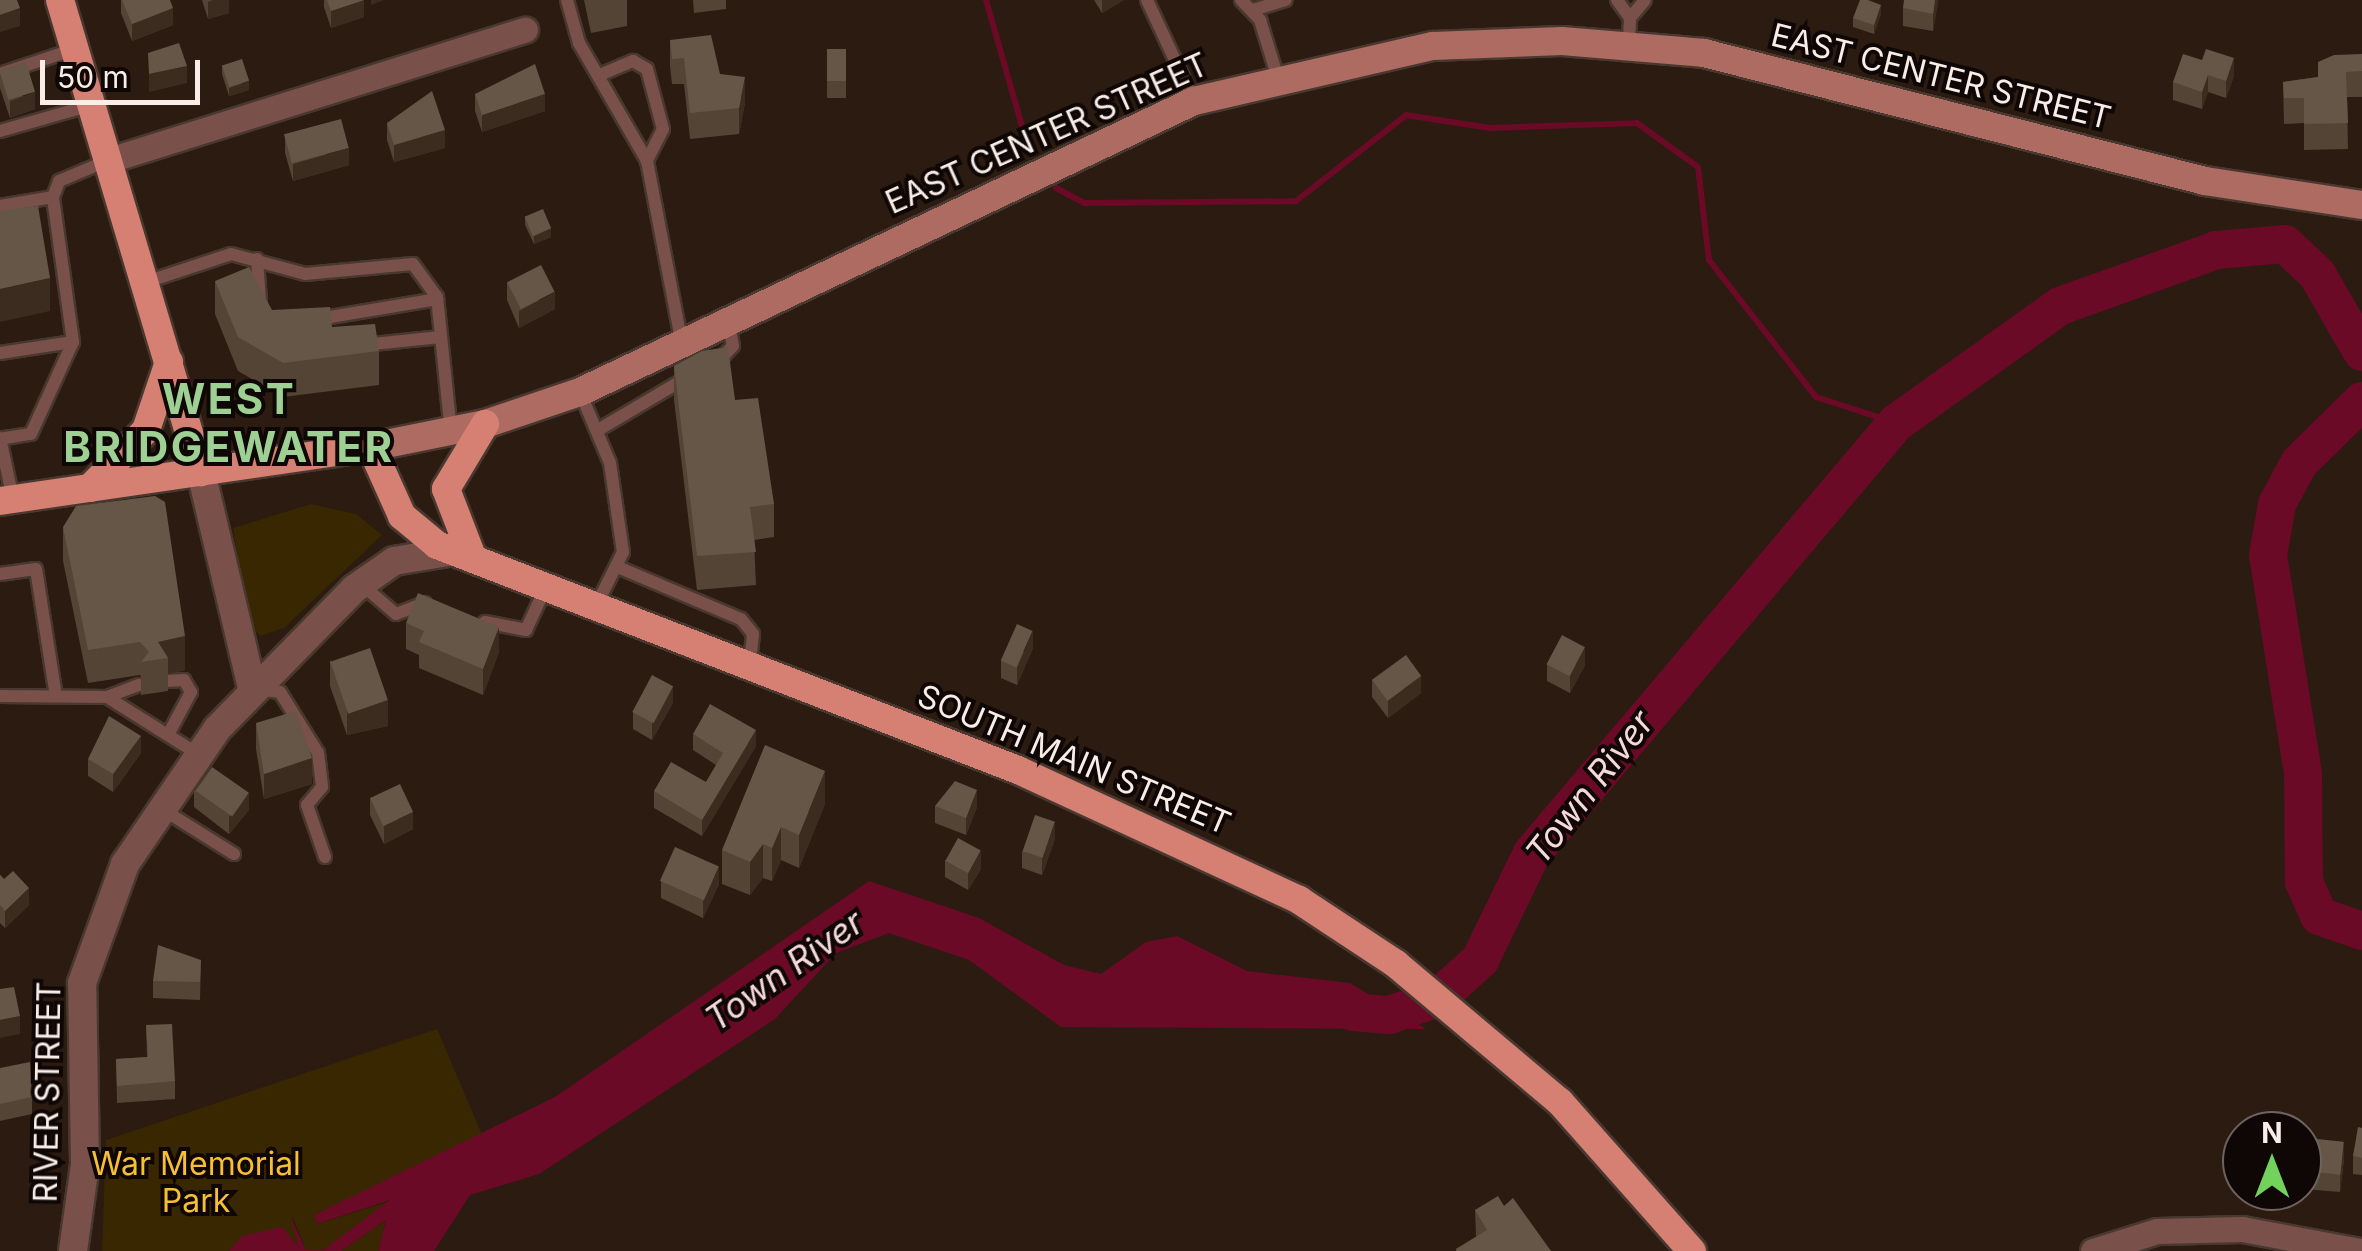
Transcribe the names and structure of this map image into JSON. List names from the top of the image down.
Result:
{
  "streets": {
    "main road": ["EAST CENTER STREET", "SOUTH MAIN STREET"],
    "street": ["RIVER STREET"]
  },
  "crossings": [
    ["EAST CENTER STREET", "SOUTH MAIN STREET"]
  ],
  "districts": ["WEST BRIDGEWATER"],
  "water": ["Town River"],
  "parks": ["War Memorial Park"],
  "scale_bar": "50 m",
  "north": "top"
}
